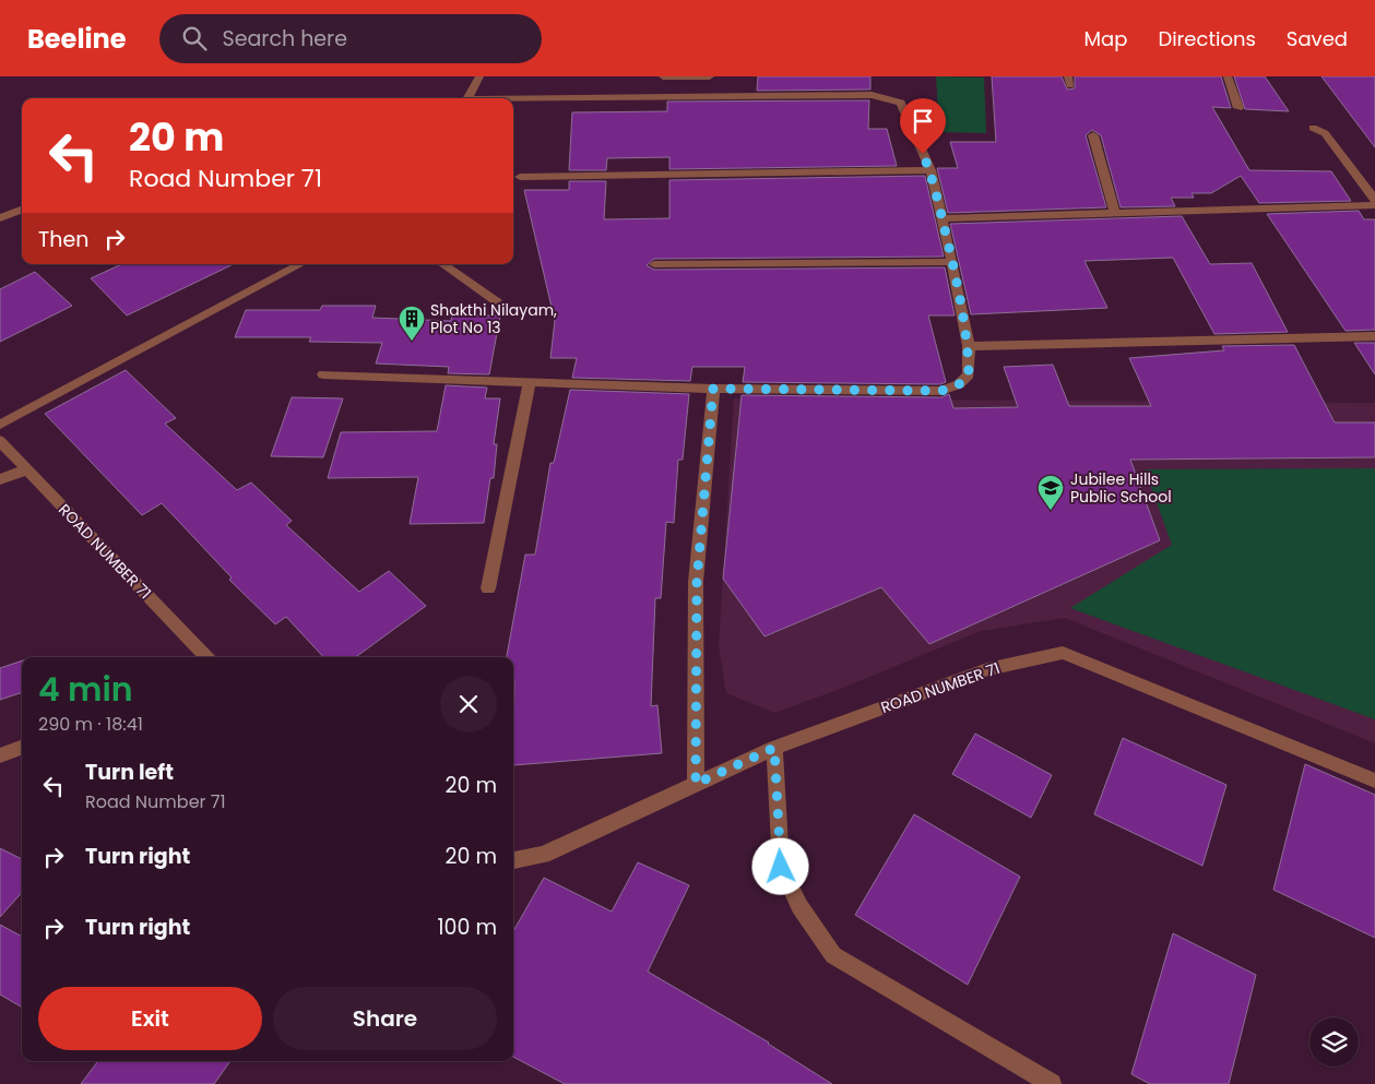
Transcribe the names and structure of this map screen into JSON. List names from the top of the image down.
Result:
{
  "streets": {
    "street": ["ROAD NUMBER 71"]
  },
  "places": {
    "building": ["Shakthi Nilayam, Plot No 13"],
    "school or university": ["Jubilee Hills Public School"]
  },
  "page": {
    "header": "Beeline",
    "search": "Search here",
    "nav": ["Map", "Directions", "Saved"],
    "turn": ["20 m", "Road Number 71"],
    "then": "Then",
    "heading": ["4 min", "290 m · 18:41"],
    "list": [
      {
        "name": "Turn left",
        "note": "Road Number 71",
        "value": "20 m"
      },
      {
        "name": "Turn right",
        "value": "20 m"
      },
      {
        "name": "Turn right",
        "value": "100 m"
      }
    ],
    "buttons": ["Exit", "Share"]
  }
}
